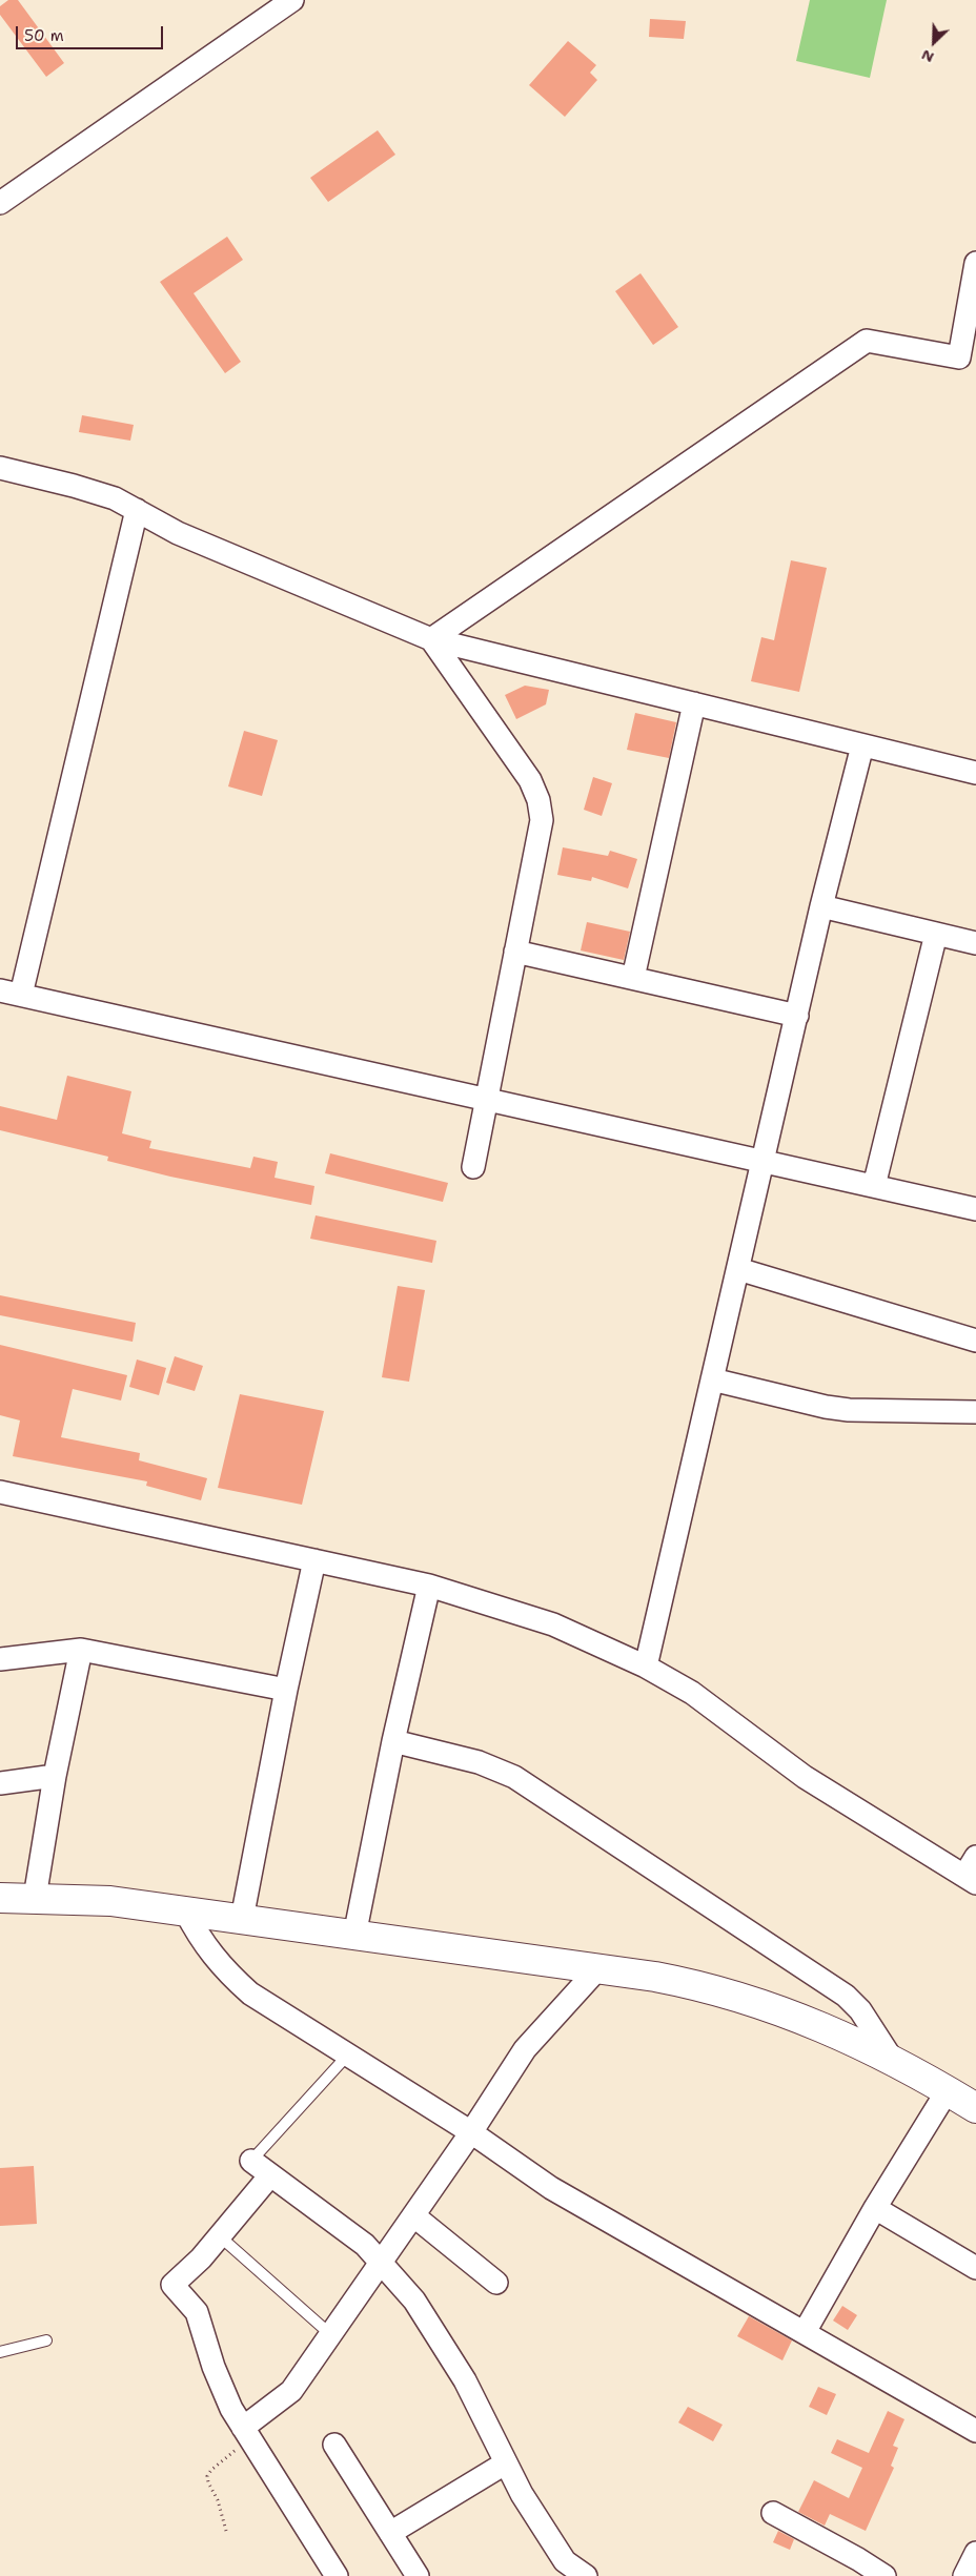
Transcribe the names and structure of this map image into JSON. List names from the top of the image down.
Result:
{
  "scale_bar": "50 m",
  "north": "bottom left"
}
